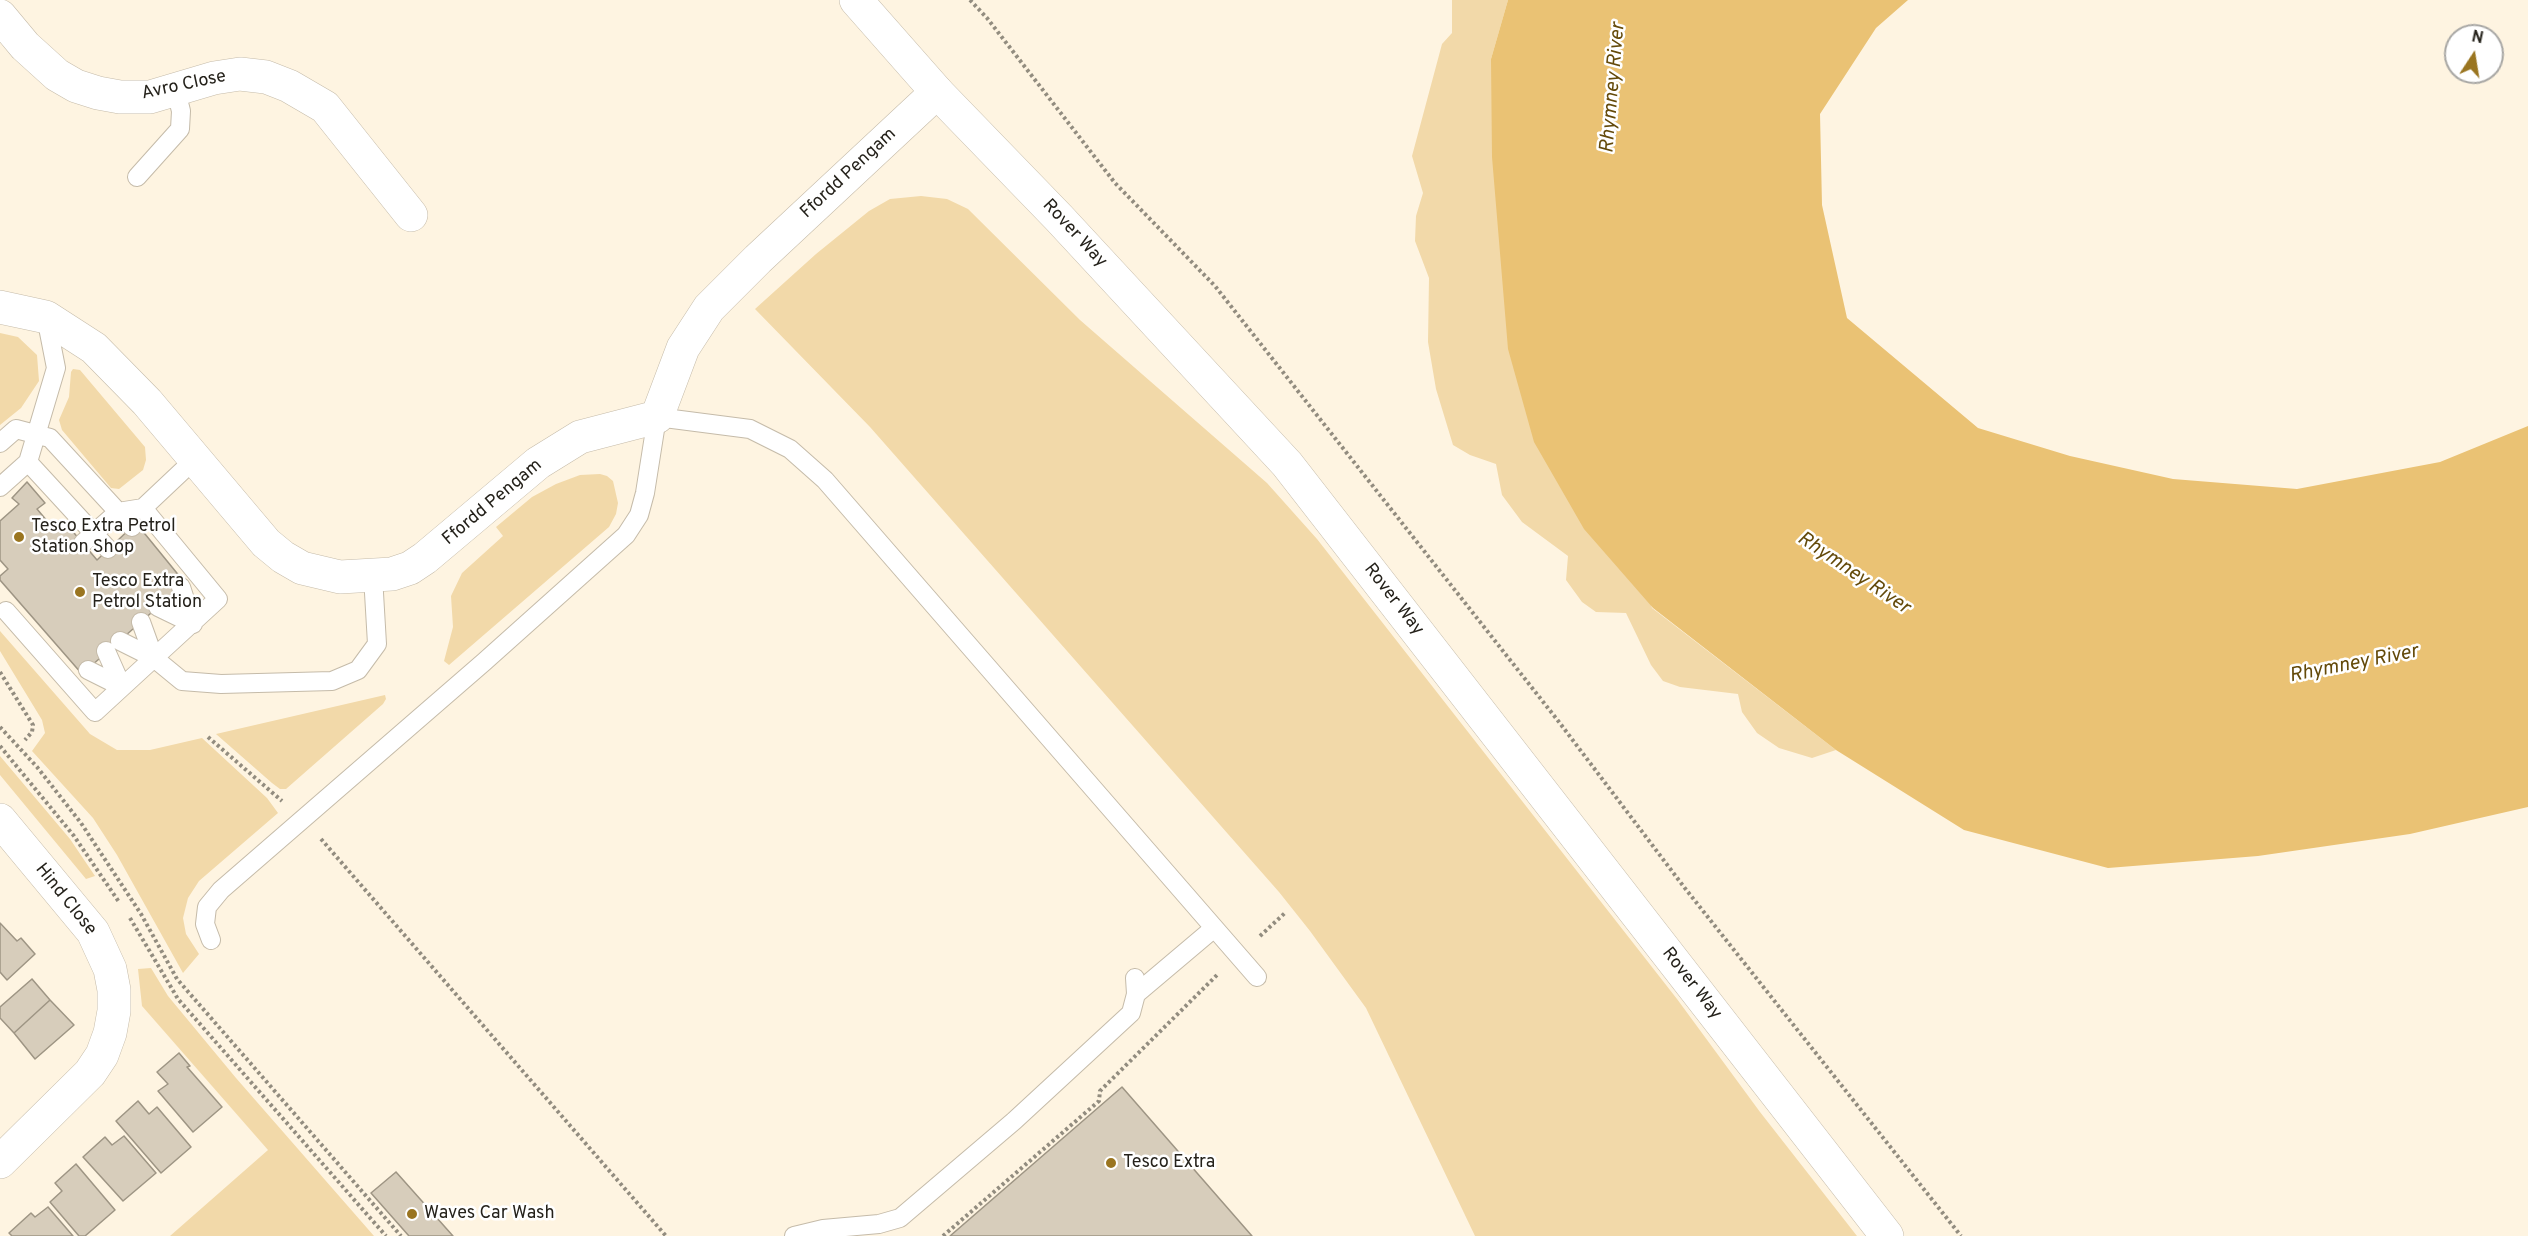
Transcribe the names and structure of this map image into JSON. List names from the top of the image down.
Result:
{
  "streets": {
    "street": [
      "Avro Close",
      "Ffordd Pengam",
      "Rover Way",
      "Hind Close"
    ]
  },
  "crossings": [
    ["Ffordd Pengam", "Rover Way"]
  ],
  "water": ["Rhymney River"],
  "places": [
    "Tesco Extra Petrol Station Shop",
    "Tesco Extra Petrol Station",
    "Tesco Extra",
    "Waves Car Wash"
  ],
  "north": "top"
}
